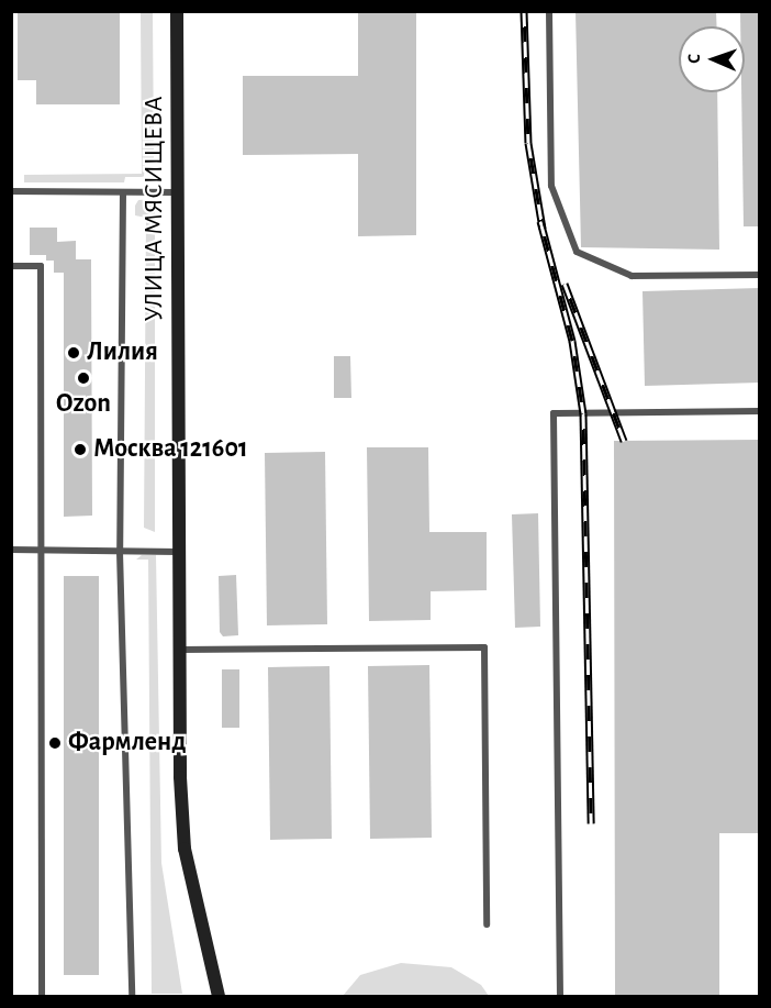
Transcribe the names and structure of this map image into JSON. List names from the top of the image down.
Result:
{
  "streets": {
    "street": ["УЛИЦА МЯСИЩЕВА"]
  },
  "places": [
    "Лилия",
    "Ozon",
    "Москва 121601",
    "Фармленд"
  ],
  "north": "left"
}
